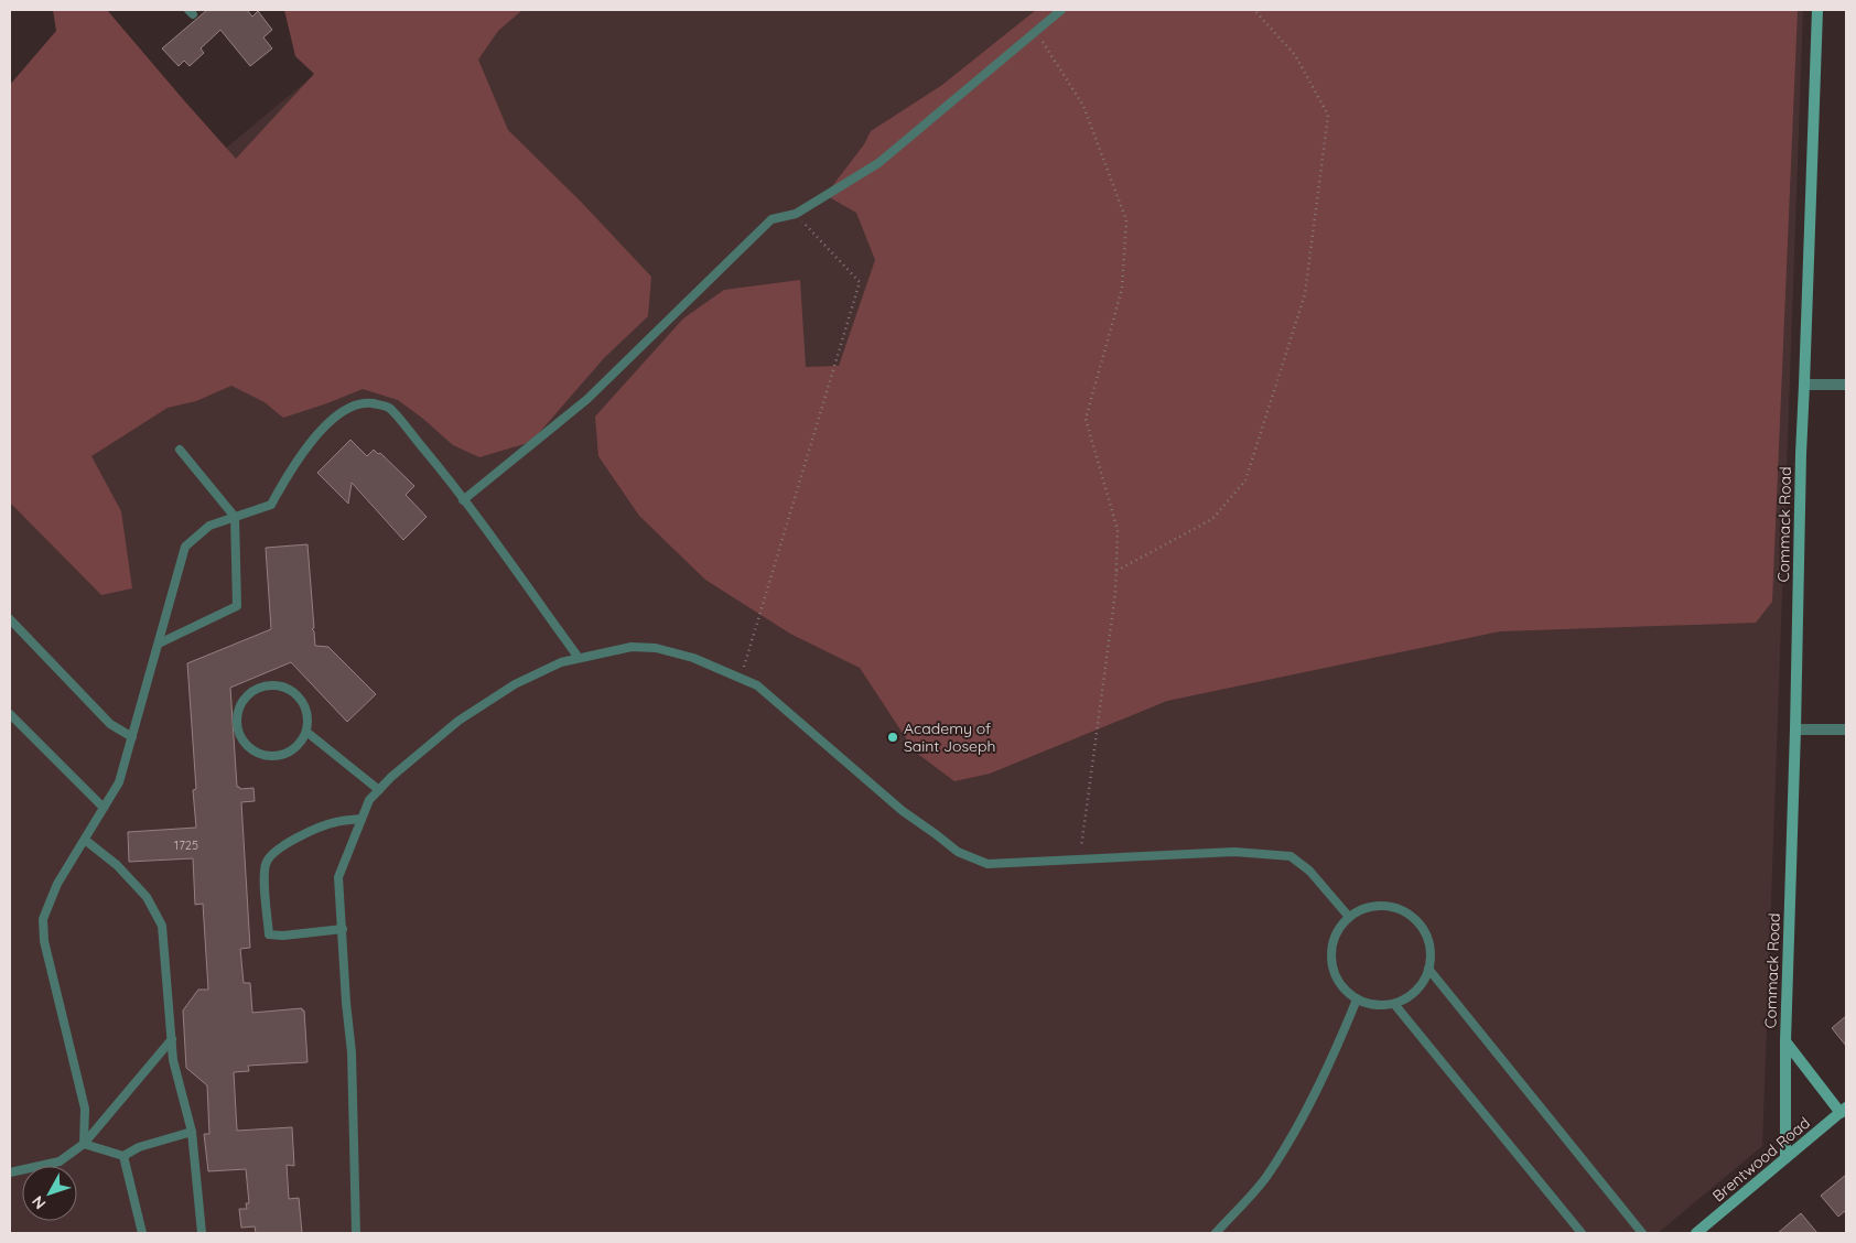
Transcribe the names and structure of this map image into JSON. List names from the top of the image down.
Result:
{
  "streets": {
    "street": ["Commack Road", "Brentwood Road"]
  },
  "crossings": [
    ["Commack Road", "Brentwood Road"]
  ],
  "places": ["Academy of Saint Joseph"],
  "house_numbers": ["1725"],
  "north": "bottom left"
}
